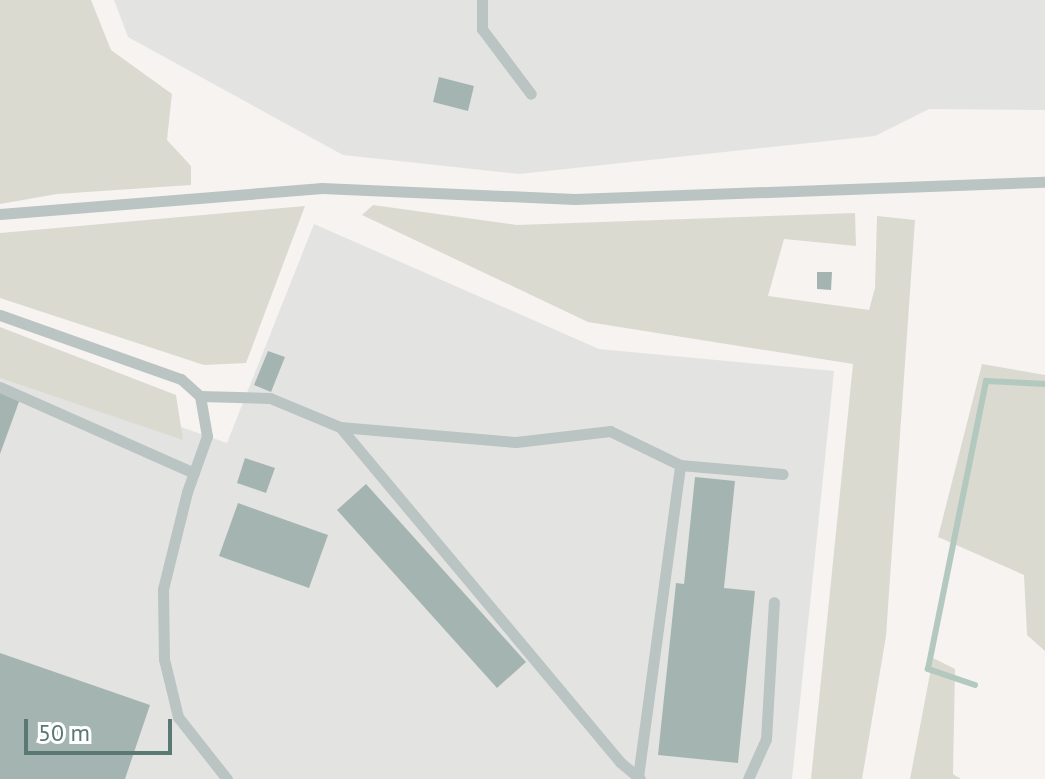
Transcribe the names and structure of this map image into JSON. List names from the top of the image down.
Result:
{
  "scale_bar": "50 m"
}
